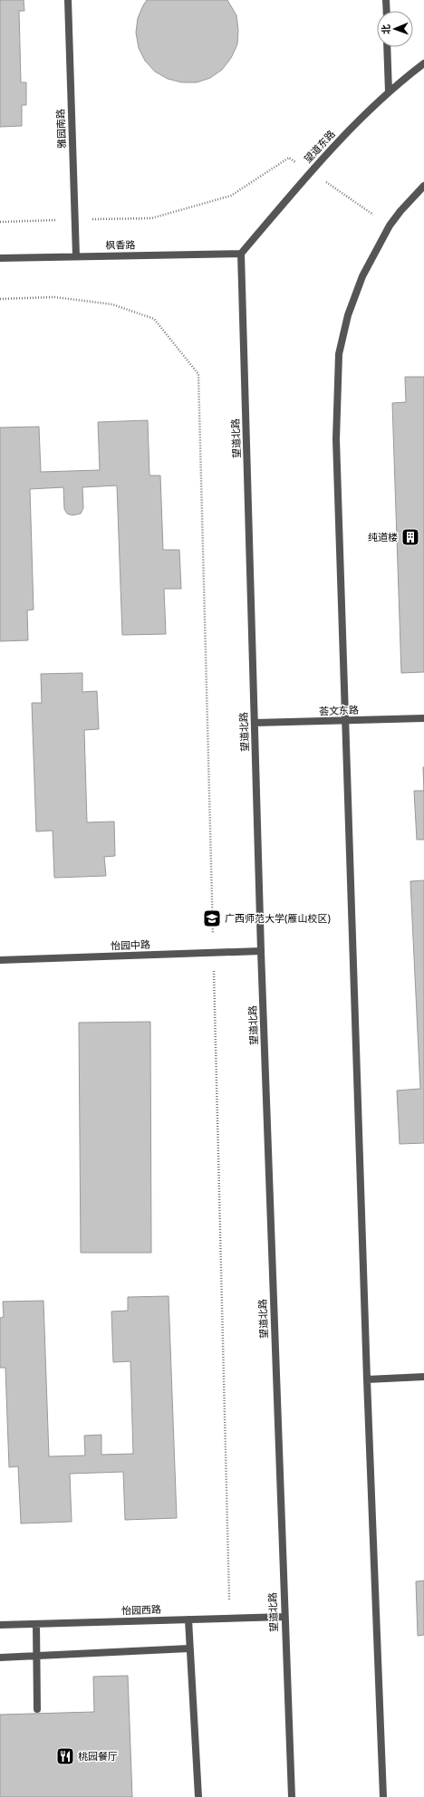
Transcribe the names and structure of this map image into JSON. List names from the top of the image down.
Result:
{
  "streets": {
    "street": [
      "雅园南路",
      "望道东路",
      "枫香路",
      "望道北路",
      "荟文东路",
      "怡园中路",
      "怡园西路"
    ]
  },
  "crossings": [
    ["雅园南路", "枫香路"],
    ["望道东路", "枫香路"],
    ["望道东路", "望道北路"],
    ["枫香路", "望道北路"],
    ["望道北路", "荟文东路"],
    ["望道北路", "怡园中路"],
    ["望道北路", "怡园西路"]
  ],
  "places": {
    "building": ["纯道楼"],
    "school or university": ["广西师范大学(雁山校区)"],
    "restaurant": ["桃园餐厅"]
  },
  "north": "left"
}
